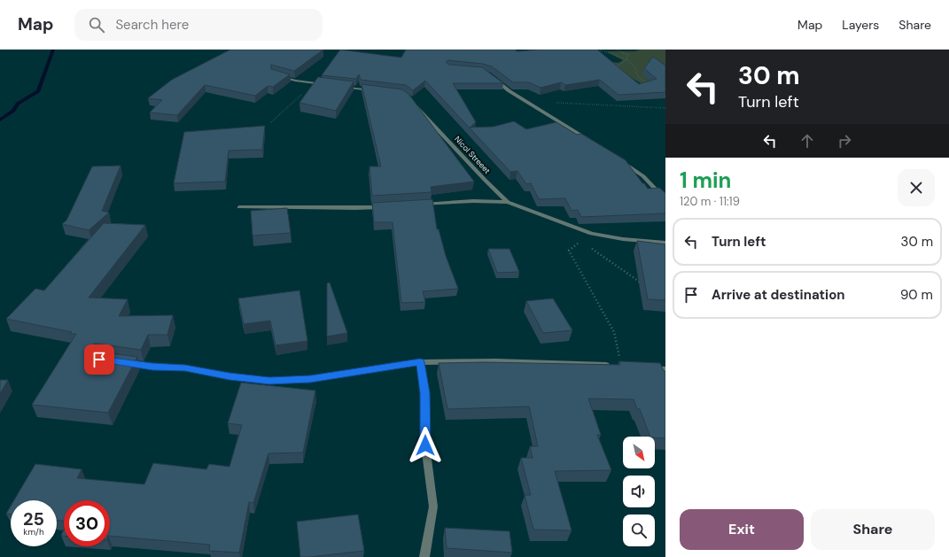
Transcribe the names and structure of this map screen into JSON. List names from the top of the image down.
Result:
{
  "streets": {
    "street": ["Nicol Streeet"]
  },
  "north": "bottom right",
  "page": {
    "header": "Map",
    "search": "Search here",
    "nav": ["Map", "Layers", "Share"],
    "turn": ["30 m", "Turn left"],
    "heading": ["1 min", "120 m · 11:19"],
    "list": [
      {
        "name": "Turn left",
        "value": "30 m"
      },
      {
        "name": "Arrive at destination",
        "value": "90 m"
      }
    ],
    "speed": "25 km/h",
    "limit": "30",
    "buttons": ["Exit", "Share"]
  }
}
